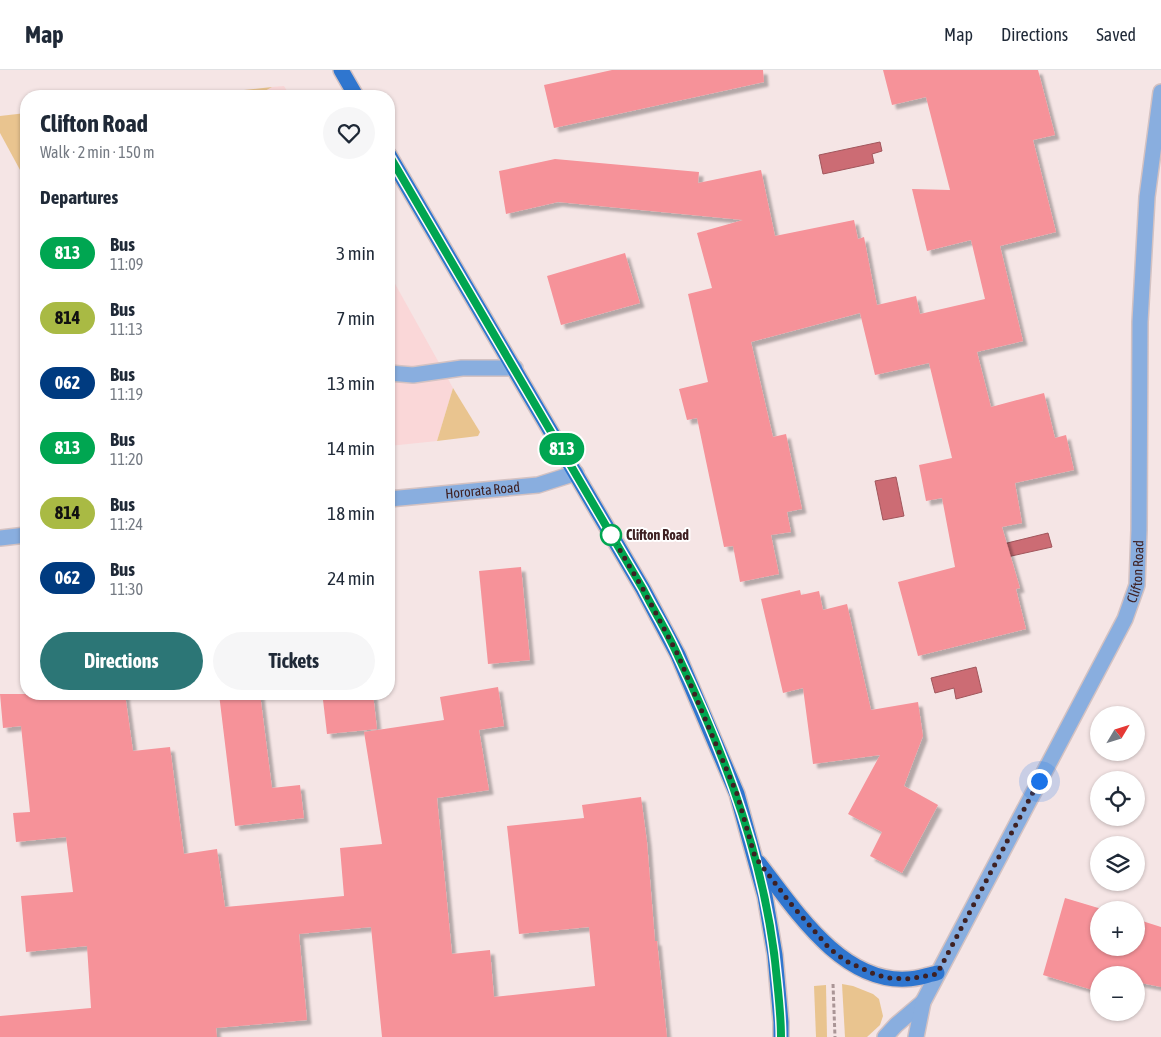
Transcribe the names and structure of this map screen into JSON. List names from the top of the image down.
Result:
{
  "streets": {
    "street": ["Hororata Road", "Clifton Road"]
  },
  "places": ["Clifton Road"],
  "lines": ["bus line 813"],
  "north": "top right",
  "page": {
    "header": "Map",
    "nav": ["Map", "Directions", "Saved"],
    "on_map": "813",
    "heading": [
      ["Clifton Road", "Walk · 2 min · 150 m"],
      "Departures"
    ],
    "list": [
      {
        "mark": "813",
        "name": "Bus",
        "note": "11:09",
        "value": "3 min"
      },
      {
        "mark": "814",
        "name": "Bus",
        "note": "11:13",
        "value": "7 min"
      },
      {
        "mark": "062",
        "name": "Bus",
        "note": "11:19",
        "value": "13 min"
      },
      {
        "mark": "813",
        "name": "Bus",
        "note": "11:20",
        "value": "14 min"
      },
      {
        "mark": "814",
        "name": "Bus",
        "note": "11:24",
        "value": "18 min"
      },
      {
        "mark": "062",
        "name": "Bus",
        "note": "11:30",
        "value": "24 min"
      }
    ],
    "buttons": ["Directions", "Tickets"],
    "map_buttons": ["+", "−"]
  }
}
